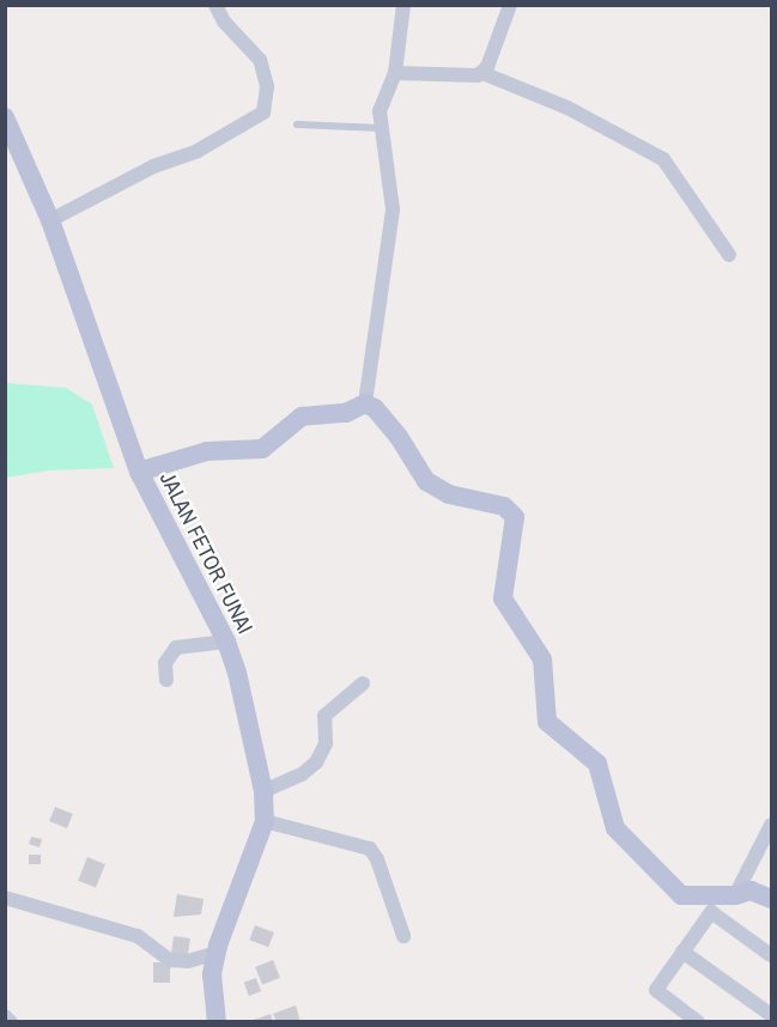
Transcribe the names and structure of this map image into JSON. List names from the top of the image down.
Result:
{
  "streets": {
    "street": ["JALAN FETOR FUNAI"]
  }
}
